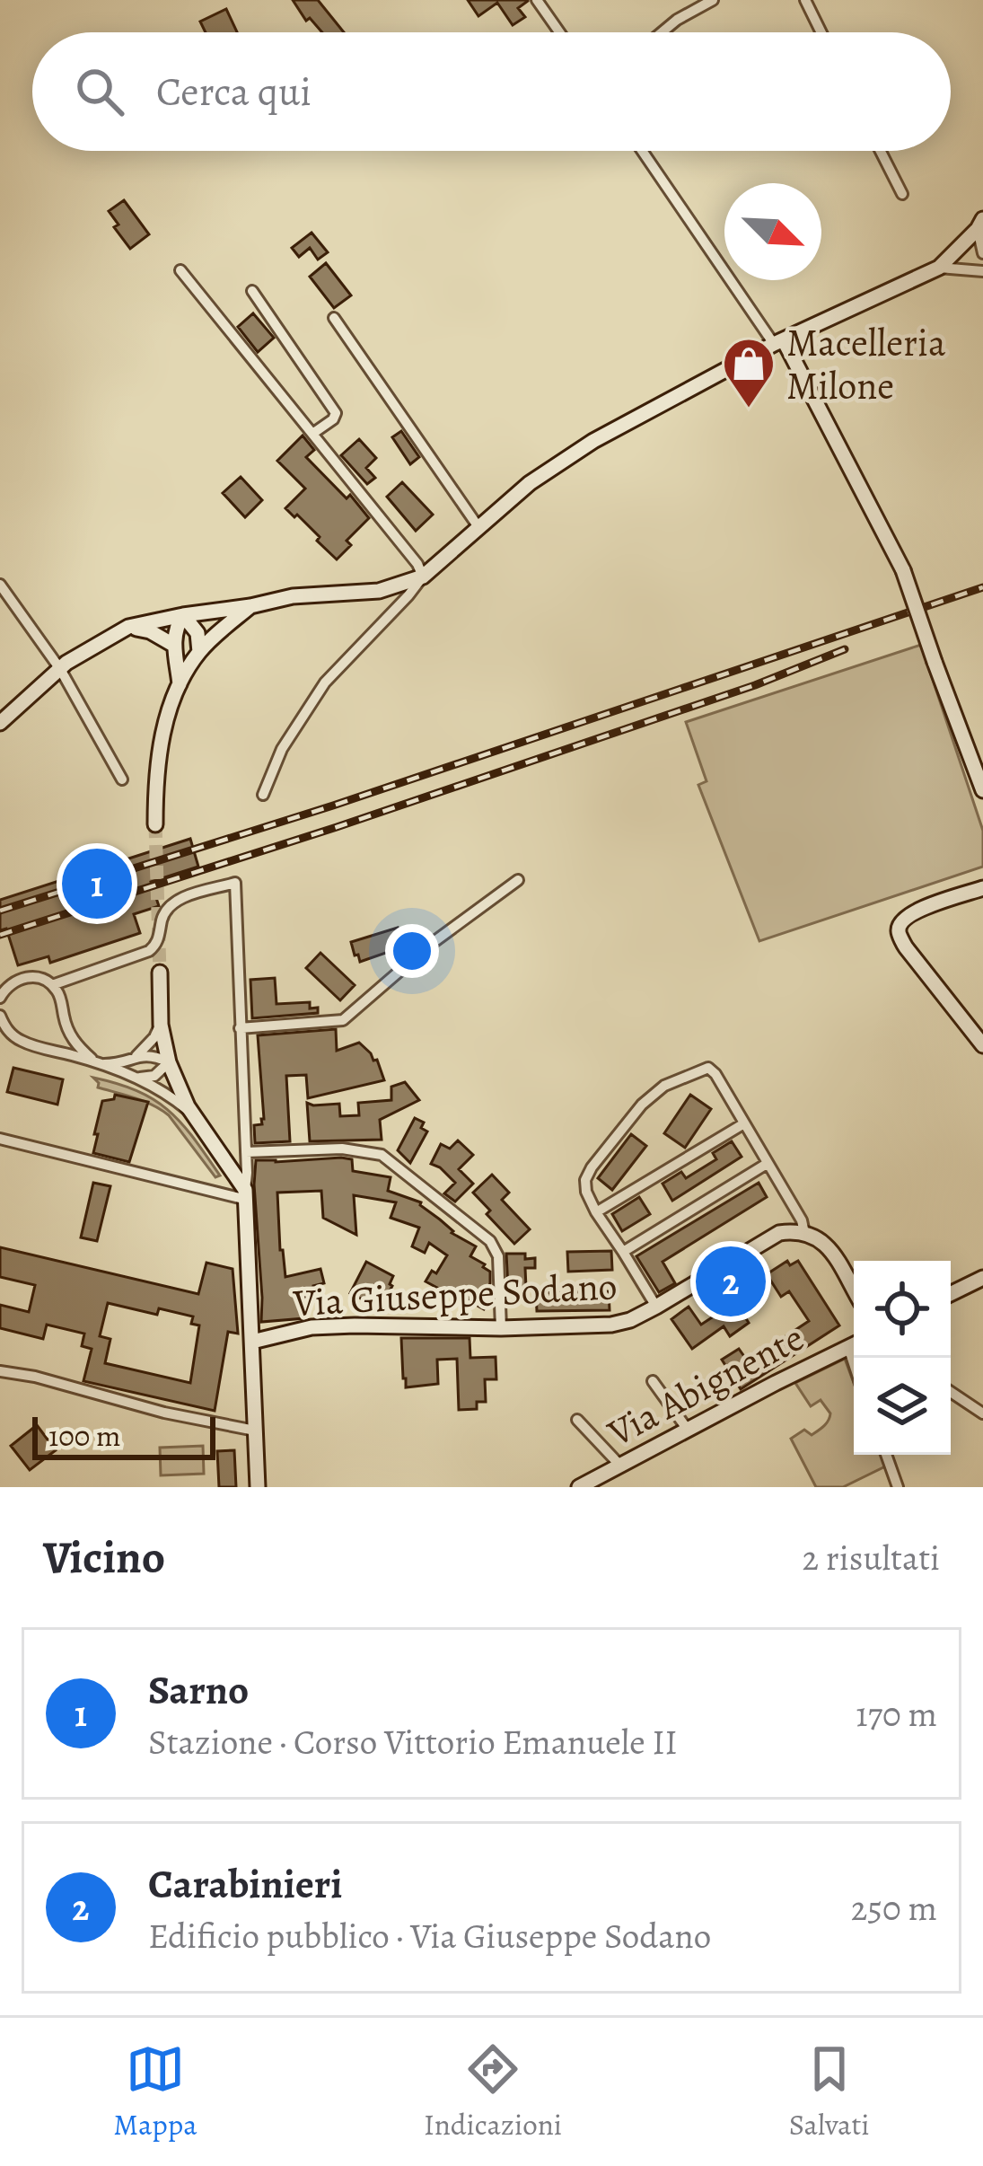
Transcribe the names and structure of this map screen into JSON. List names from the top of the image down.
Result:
{
  "streets": {
    "street": ["Via Giuseppe Sodano", "Via Abignente"]
  },
  "places": {
    "shop": ["Macelleria Milone"]
  },
  "scale_bar": "100 m",
  "north": "bottom right",
  "page": {
    "search": "Cerca qui",
    "pins": ["1", "2"],
    "scale": "100 m",
    "heading": ["Vicino", "2 risultati"],
    "list": [
      {
        "mark": "1",
        "name": "Sarno",
        "note": "Stazione · Corso Vittorio Emanuele II",
        "value": "170 m"
      },
      {
        "mark": "2",
        "name": "Carabinieri",
        "note": "Edificio pubblico · Via Giuseppe Sodano",
        "value": "250 m"
      }
    ],
    "nav": ["Mappa", "Indicazioni", "Salvati"]
  }
}
